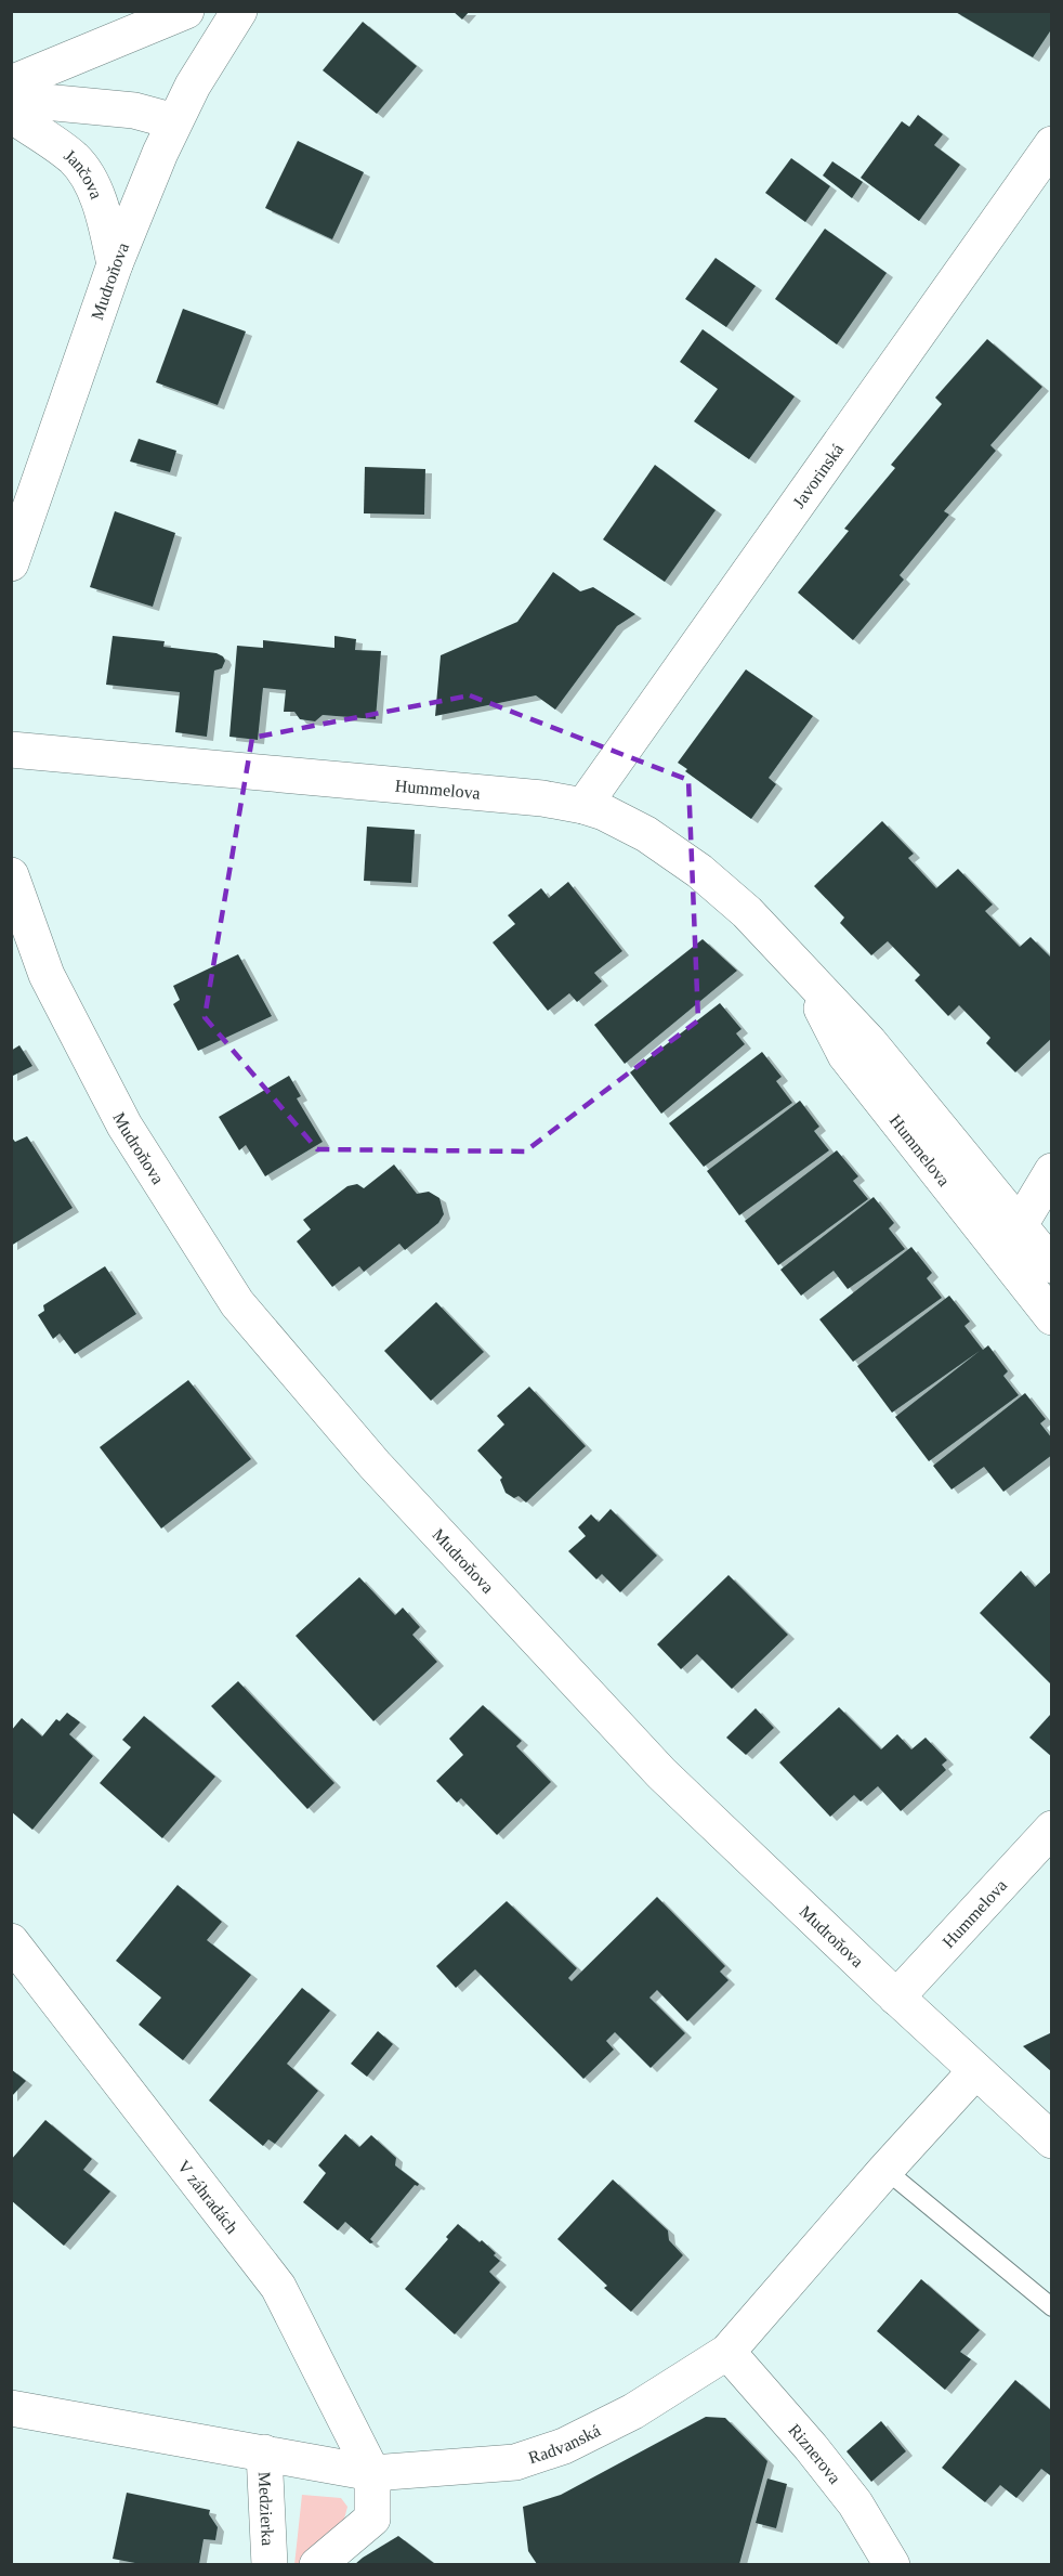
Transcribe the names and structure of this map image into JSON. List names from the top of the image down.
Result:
{
  "streets": {
    "street": [
      "Jančova",
      "Mudroňova",
      "Javorinská",
      "Hummelova",
      "V záhradách",
      "Radvanská",
      "Riznerova",
      "Medzierka"
    ]
  },
  "crossings": [
    ["Jančova", "Mudroňova"],
    ["Mudroňova", "Hummelova"],
    ["Mudroňova", "Radvanská"],
    ["Javorinská", "Hummelova"],
    ["V záhradách", "Radvanská"],
    ["Radvanská", "Riznerova"],
    ["Radvanská", "Medzierka"]
  ]
}
